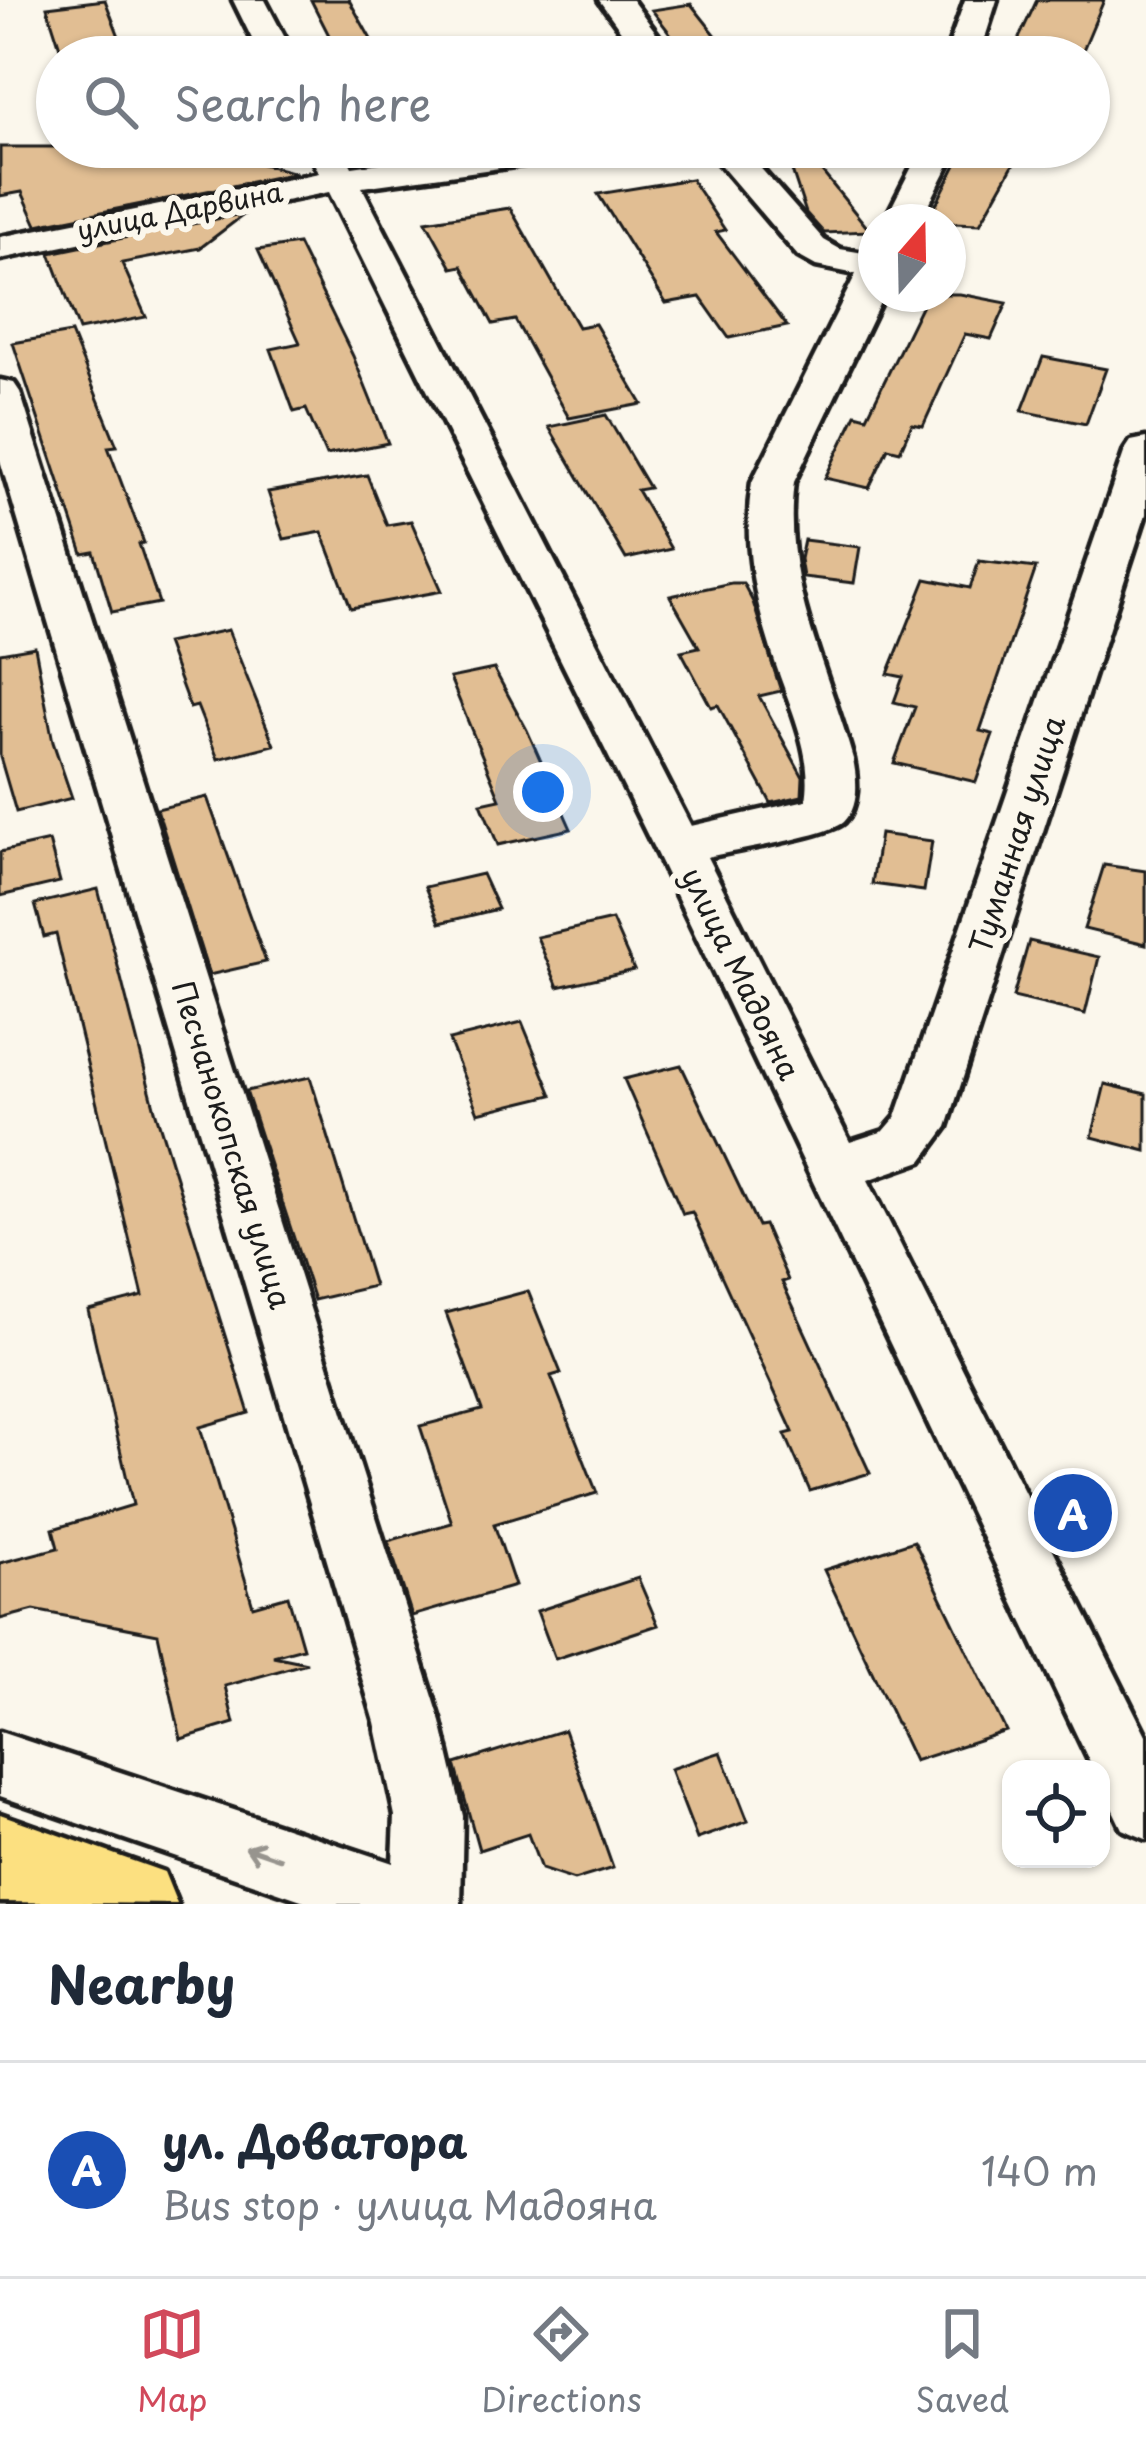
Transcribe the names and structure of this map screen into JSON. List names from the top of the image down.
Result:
{
  "streets": {
    "street": [
      "улица Дарвина",
      "Туманная улица",
      "улица Мадояна",
      "Песчанокопская улица"
    ]
  },
  "crossings": [
    ["Туманная улица", "улица Мадояна"]
  ],
  "north": "top",
  "page": {
    "search": "Search here",
    "pins": "A",
    "heading": "Nearby",
    "list": [
      {
        "mark": "A",
        "name": "ул. Доватора",
        "note": "Bus stop · улица Мадояна",
        "value": "140 m"
      }
    ],
    "nav": ["Map", "Directions", "Saved"]
  }
}
